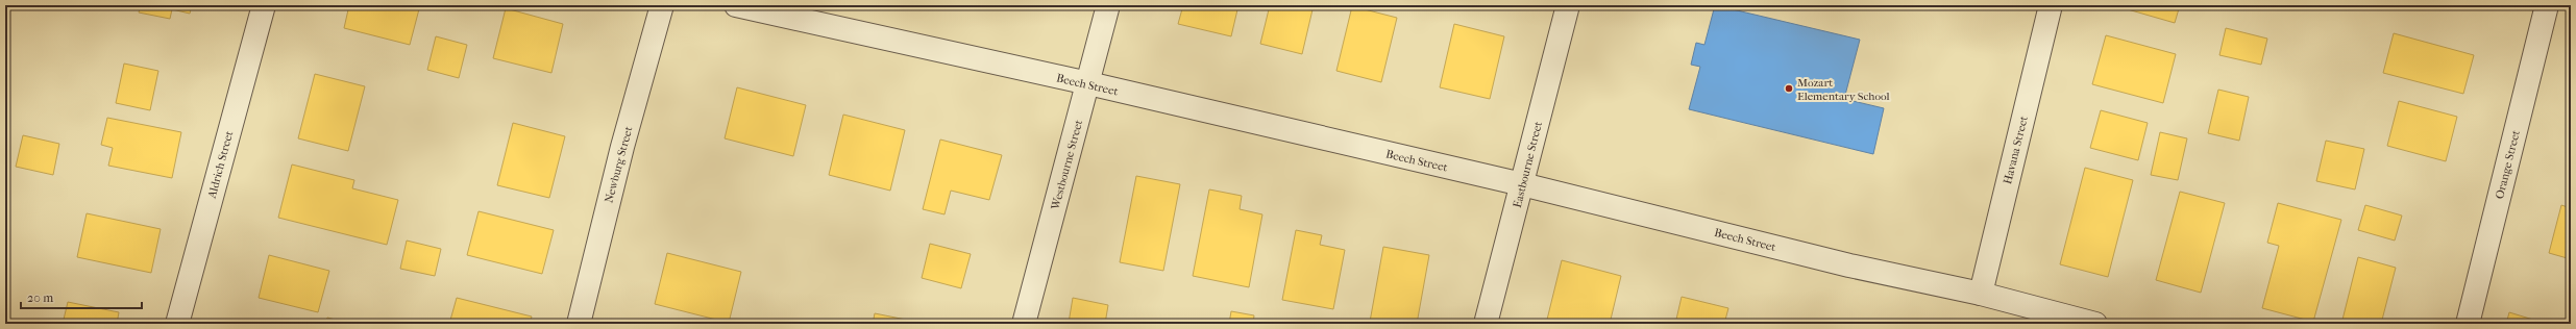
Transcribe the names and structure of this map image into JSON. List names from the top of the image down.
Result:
{
  "streets": {
    "street": [
      "Beech Street",
      "Havana Street",
      "Aldrich Street",
      "Newburg Street",
      "Westbourne Street",
      "Eastbourne Street",
      "Orange Street"
    ]
  },
  "crossings": [
    ["Beech Street", "Havana Street"],
    ["Beech Street", "Westbourne Street"],
    ["Beech Street", "Eastbourne Street"]
  ],
  "places": ["Mozart Elementary School"],
  "scale_bar": "20 m"
}
